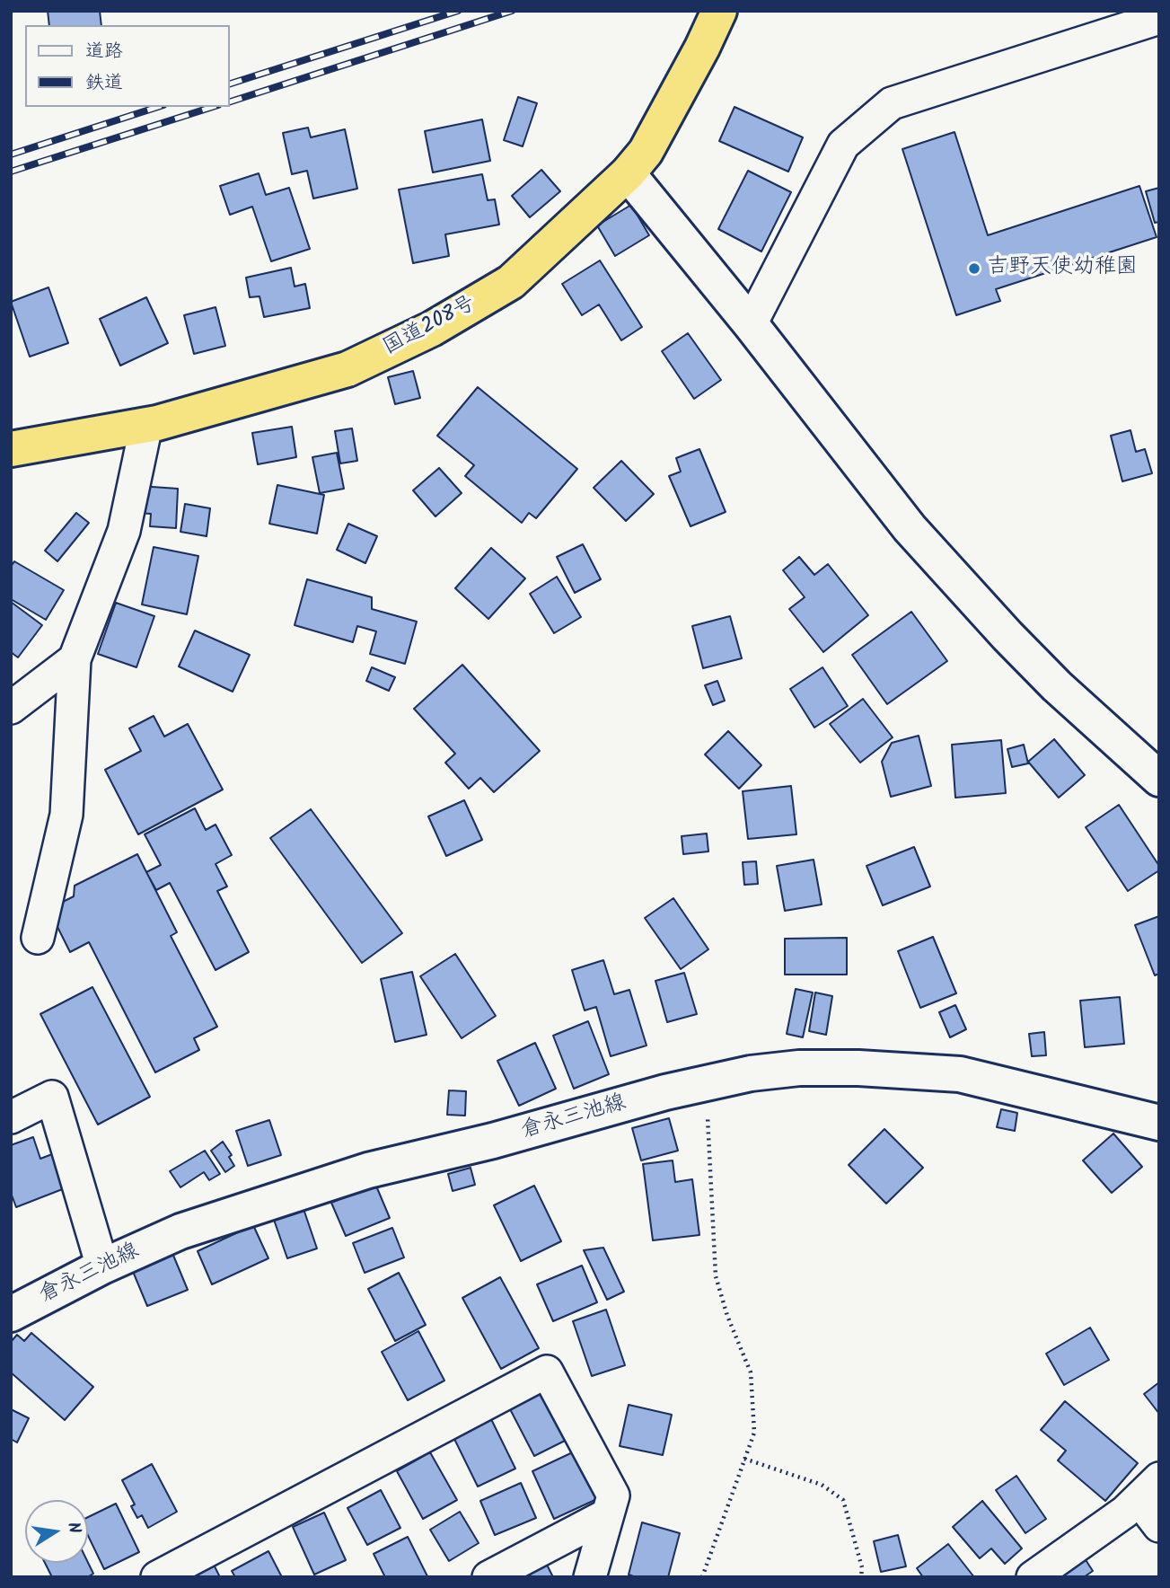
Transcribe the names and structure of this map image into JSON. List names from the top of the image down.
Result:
{
  "streets": {
    "highway": ["国道208号"],
    "main road": ["倉永三池線"]
  },
  "places": ["吉野天使幼稚園"],
  "legend": ["道路", "鉄道"],
  "north": "right"
}
